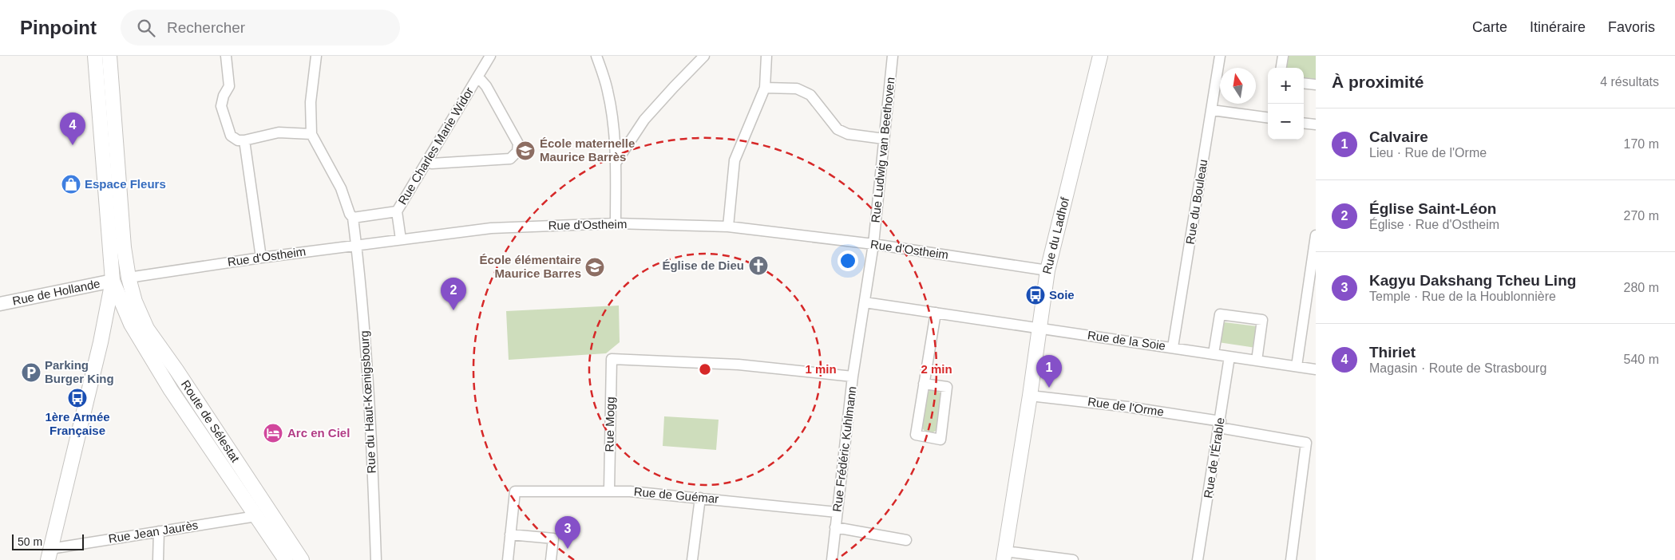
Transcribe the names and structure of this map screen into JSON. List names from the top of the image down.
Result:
{
  "streets": {
    "main road": ["Rue du Ladhof", "Route de Sélestat"],
    "street": [
      "Rue Charles Marie Widor",
      "Rue Ludwig van Beethoven",
      "Rue du Bouleau",
      "Rue d'Ostheim",
      "Rue de Hollande",
      "Rue de la Soie",
      "Rue du Haut-Kœnigsbourg",
      "Rue de l'Orme",
      "Rue Mogg",
      "Rue Frédéric Kuhlmann",
      "Rue de l'Érable",
      "Rue de Guémar",
      "Rue Jean Jaurès"
    ]
  },
  "crossings": [
    ["Rue Charles Marie Widor", "Rue d'Ostheim"],
    ["Rue Ludwig van Beethoven", "Rue d'Ostheim"],
    ["Rue Ludwig van Beethoven", "Rue Frédéric Kuhlmann"],
    ["Rue du Bouleau", "Rue de la Soie"],
    ["Rue d'Ostheim", "Rue du Ladhof"],
    ["Rue d'Ostheim", "Rue du Haut-Kœnigsbourg"],
    ["Rue d'Ostheim", "Route de Sélestat"],
    ["Rue d'Ostheim", "Rue Frédéric Kuhlmann"],
    ["Rue du Ladhof", "Rue de la Soie"],
    ["Rue du Ladhof", "Rue de l'Orme"],
    ["Rue de Hollande", "Route de Sélestat"],
    ["Rue de la Soie", "Rue Frédéric Kuhlmann"],
    ["Rue de la Soie", "Rue de l'Érable"],
    ["Rue de l'Orme", "Rue de l'Érable"],
    ["Route de Sélestat", "Rue Jean Jaurès"],
    ["Rue Mogg", "Rue Frédéric Kuhlmann"],
    ["Rue Mogg", "Rue de Guémar"],
    ["Rue Frédéric Kuhlmann", "Rue de Guémar"]
  ],
  "places": {
    "school or university": ["École maternelle Maurice Barrès", "École élémentaire Maurice Barres"],
    "shop": ["Espace Fleurs"],
    "church": ["Église de Dieu"],
    "bus stop": ["Soie", "1ère Armée Française"],
    "parking": ["Parking Burger King"],
    "hotel": ["Arc en Ciel"]
  },
  "scale_bar": "50 m",
  "north": "top",
  "page": {
    "header": "Pinpoint",
    "search": "Rechercher",
    "nav": ["Carte", "Itinéraire", "Favoris"],
    "heading": ["À proximité", "4 résultats"],
    "map_buttons": ["+", "−"],
    "list": [
      {
        "mark": "1",
        "name": "Calvaire",
        "note": "Lieu · Rue de l'Orme",
        "value": "170 m"
      },
      {
        "mark": "2",
        "name": "Église Saint-Léon",
        "note": "Église · Rue d'Ostheim",
        "value": "270 m"
      },
      {
        "mark": "3",
        "name": "Kagyu Dakshang Tcheu Ling",
        "note": "Temple · Rue de la Houblonnière",
        "value": "280 m"
      },
      {
        "mark": "4",
        "name": "Thiriet",
        "note": "Magasin · Route de Strasbourg",
        "value": "540 m"
      }
    ],
    "pins": [
      "4",
      "2",
      "1",
      "3"
    ],
    "scale": "50 m"
  },
  "rings": ["1 min", "2 min"]
}
